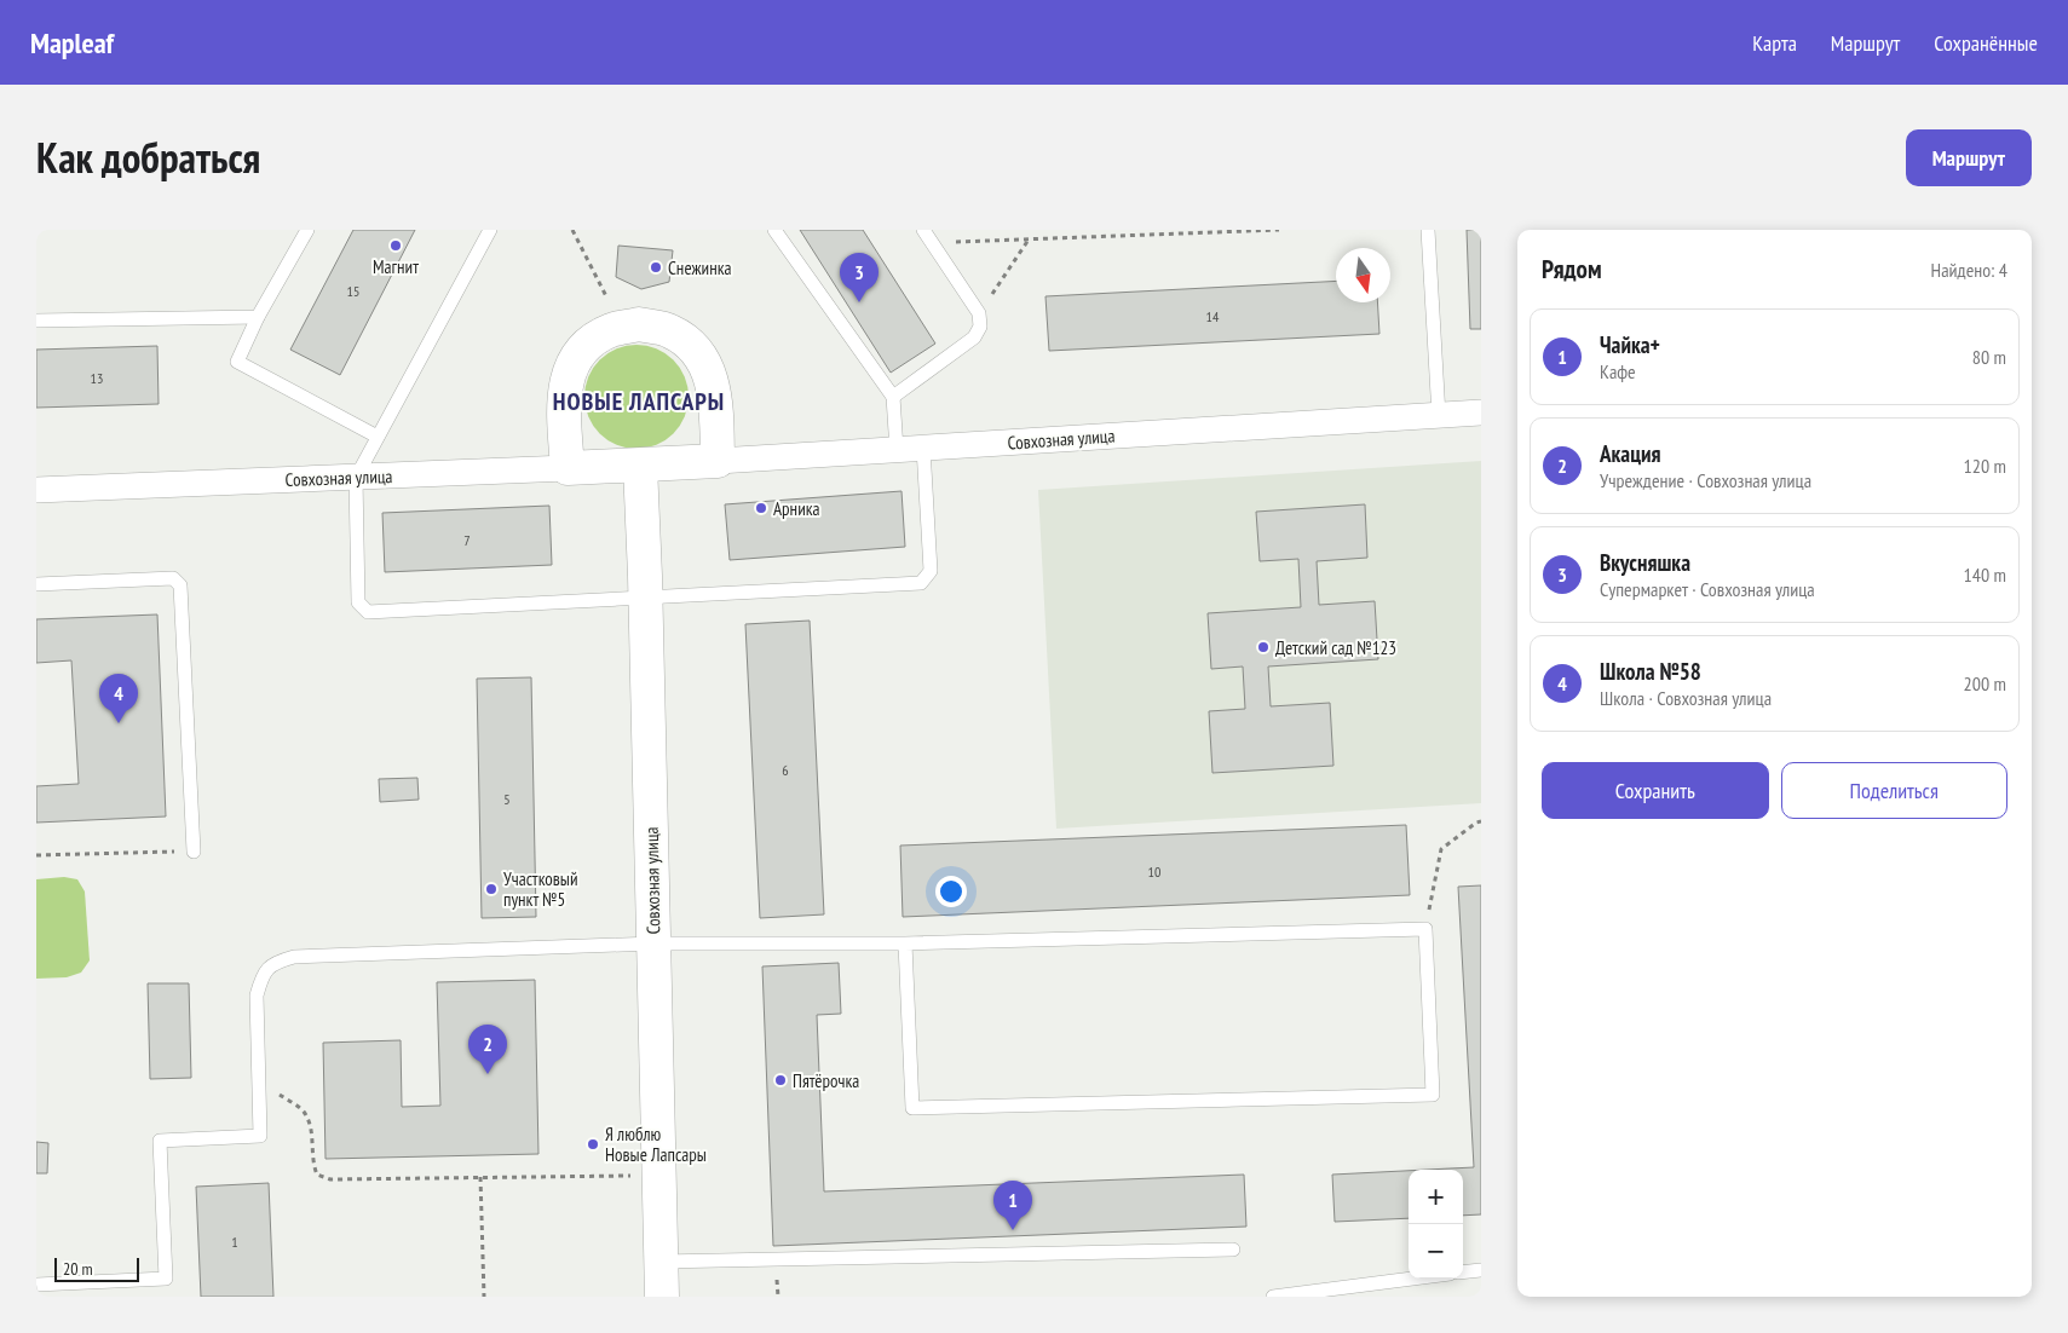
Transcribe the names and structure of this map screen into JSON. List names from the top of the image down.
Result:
{
  "streets": {
    "street": ["Совхозная улица"]
  },
  "districts": ["НОВЫЕ ЛАПСАРЫ"],
  "places": [
    "Магнит",
    "Снежинка",
    "Арника",
    "Детский сад №123",
    "Участковый пункт №5",
    "Пятёрочка",
    "Я люблю Новые Лапсары"
  ],
  "house_numbers": [
    "15",
    "14",
    "13",
    "7",
    "6",
    "5",
    "10",
    "1"
  ],
  "scale_bar": "20 m",
  "north": "bottom",
  "page": {
    "header": "Mapleaf",
    "nav": ["Карта", "Маршрут", "Сохранённые"],
    "title": "Как добраться",
    "buttons": [
      "Маршрут",
      ["Сохранить", "Поделиться"]
    ],
    "heading": ["Рядом", "Найдено: 4"],
    "pins": [
      "3",
      "4",
      "2",
      "1"
    ],
    "list": [
      {
        "mark": "1",
        "name": "Чайка+",
        "note": "Кафе",
        "value": "80 m"
      },
      {
        "mark": "2",
        "name": "Акация",
        "note": "Учреждение · Совхозная улица",
        "value": "120 m"
      },
      {
        "mark": "3",
        "name": "Вкусняшка",
        "note": "Супермаркет · Совхозная улица",
        "value": "140 m"
      },
      {
        "mark": "4",
        "name": "Школа №58",
        "note": "Школа · Совхозная улица",
        "value": "200 m"
      }
    ],
    "map_buttons": ["+", "−"],
    "scale": "20 m"
  }
}
